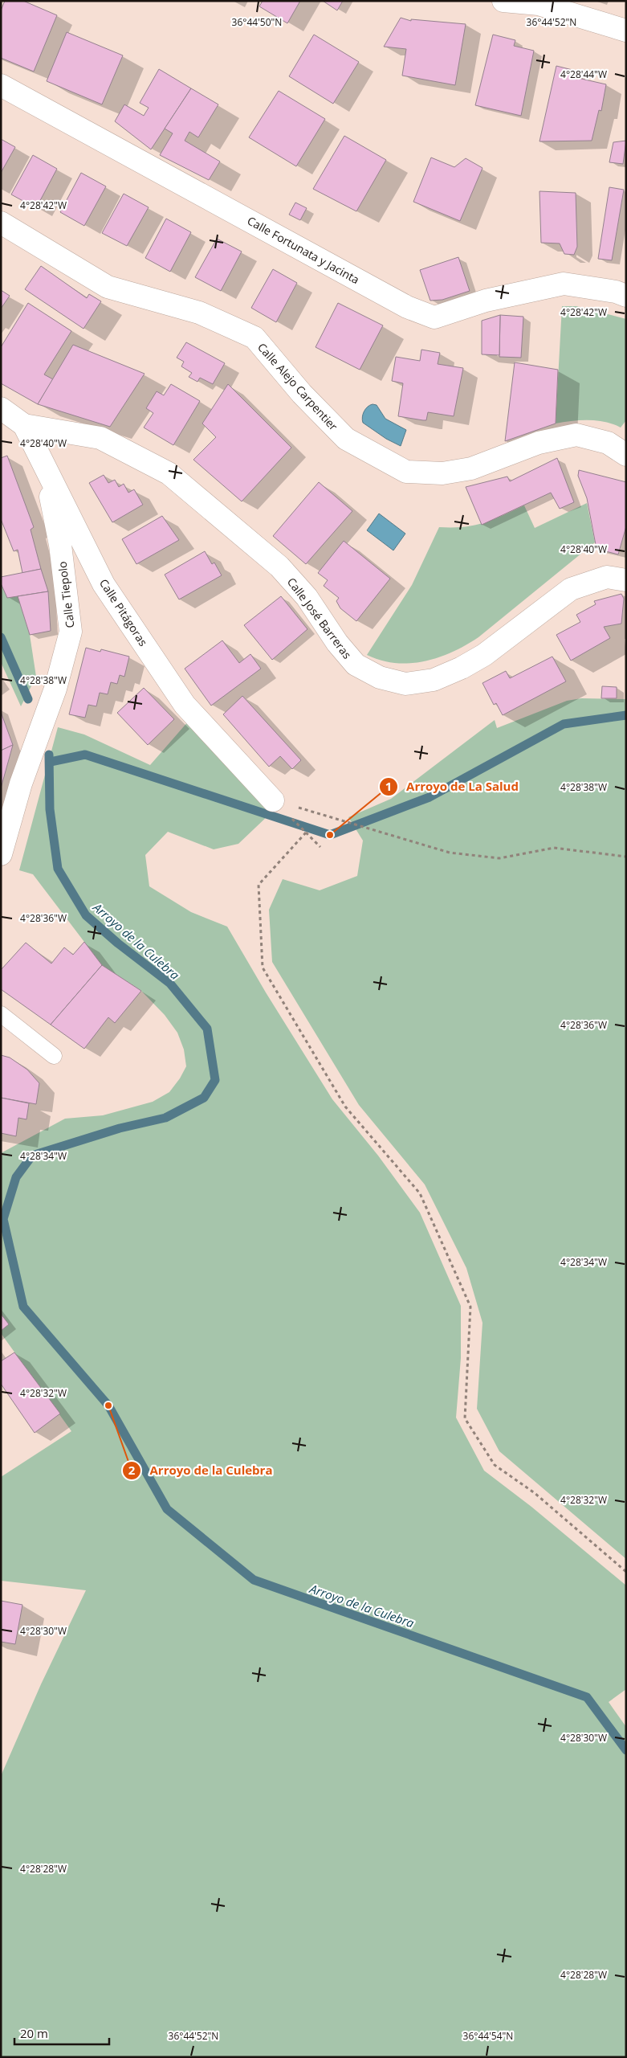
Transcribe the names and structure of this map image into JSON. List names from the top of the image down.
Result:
{
  "streets": {
    "street": [
      "Calle Fortunata y Jacinta",
      "Calle Alejo Carpentier",
      "Calle Tiepolo",
      "Calle Pitágoras",
      "Calle José Barreras"
    ]
  },
  "crossings": [
    ["Calle Tiepolo", "Calle Pitágoras"],
    ["Calle Pitágoras", "Calle José Barreras"]
  ],
  "water": ["Arroyo de la Culebra"],
  "places": ["Arroyo de La Salud", "Arroyo de la Culebra"],
  "scale_bar": "20 m",
  "coordinates": [
    "36°44'50\"N",
    "36°44'52\"N",
    "4°28'44\"W",
    "4°28'42\"W",
    "4°28'40\"W",
    "4°28'38\"W",
    "4°28'36\"W",
    "4°28'34\"W",
    "4°28'32\"W",
    "4°28'30\"W",
    "4°28'28\"W",
    "36°44'54\"N"
  ]
}
